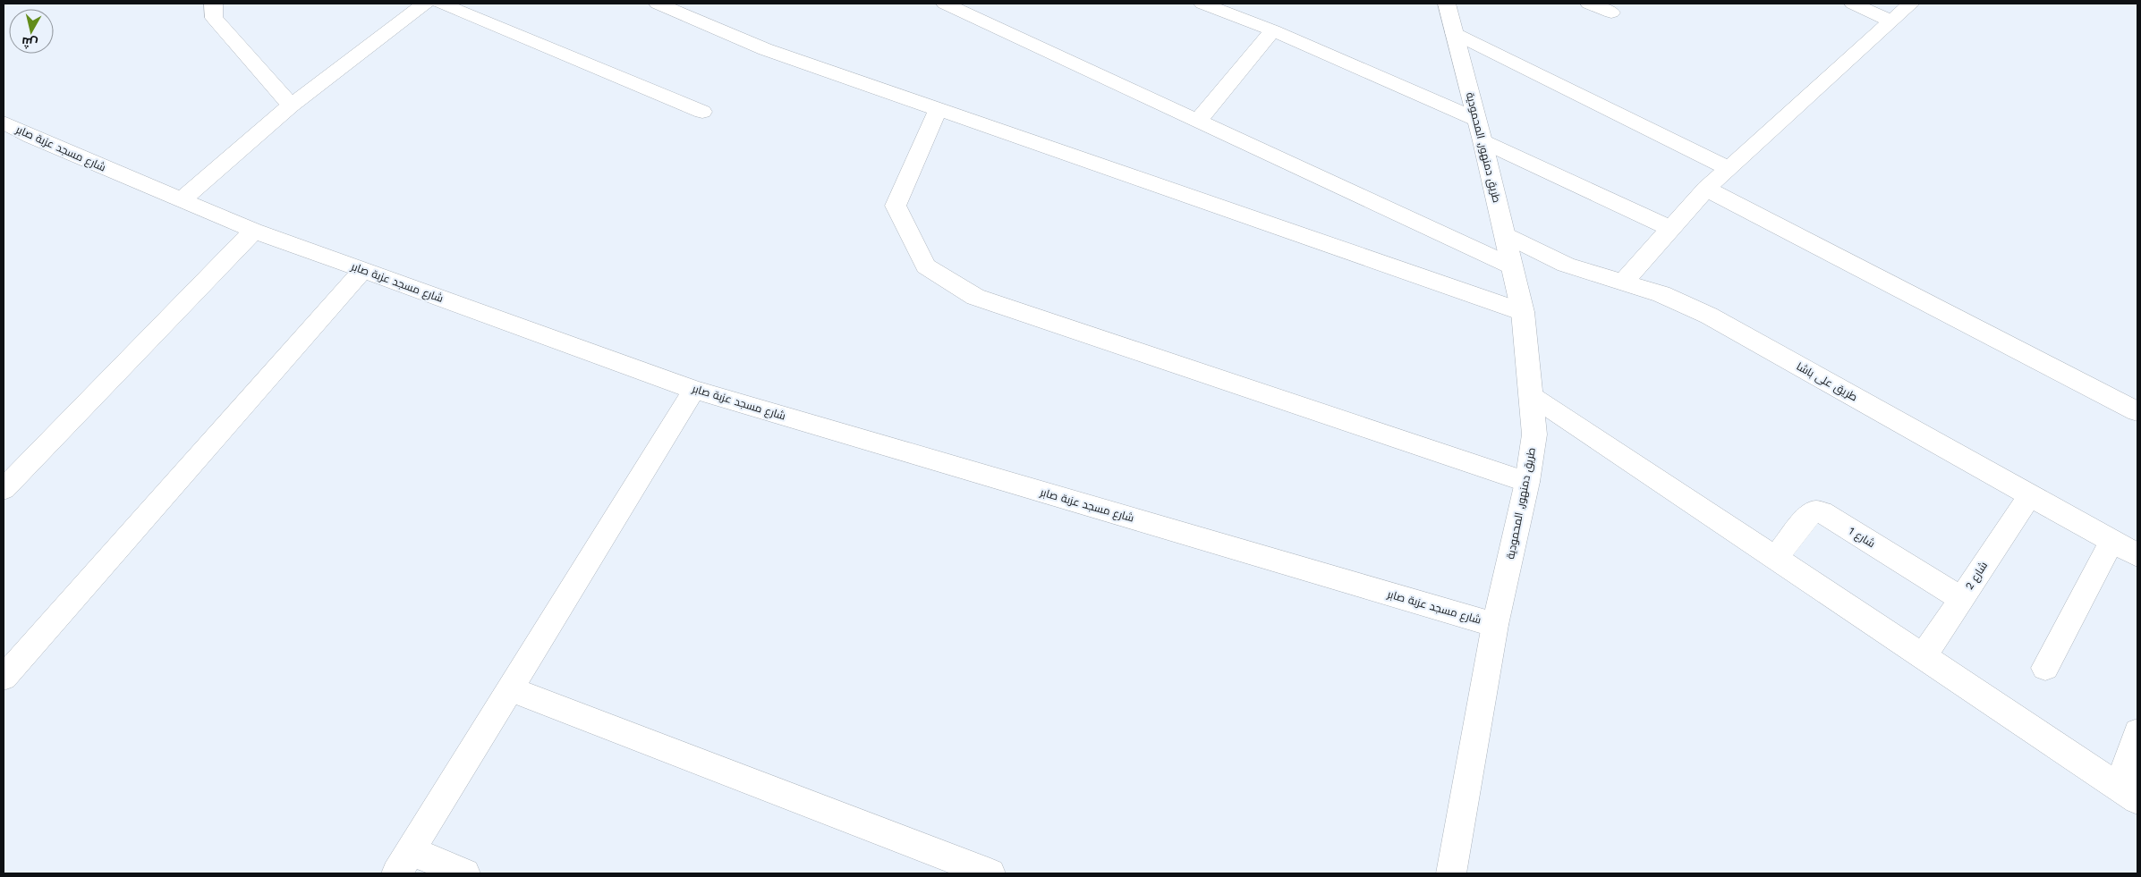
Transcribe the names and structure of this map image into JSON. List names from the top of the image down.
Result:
{
  "streets": {
    "street": [
      "طريق دمنهور, المحمودية",
      "شارع مسجد عزبة صابر",
      "طريق على باشا",
      "شارع 1",
      "شارع 2"
    ]
  },
  "crossings": [
    ["طريق دمنهور, المحمودية", "شارع مسجد عزبة صابر"],
    ["طريق دمنهور, المحمودية", "طريق على باشا"],
    ["طريق على باشا", "شارع 2"],
    ["شارع 1", "شارع 2"]
  ],
  "north": "bottom"
}
